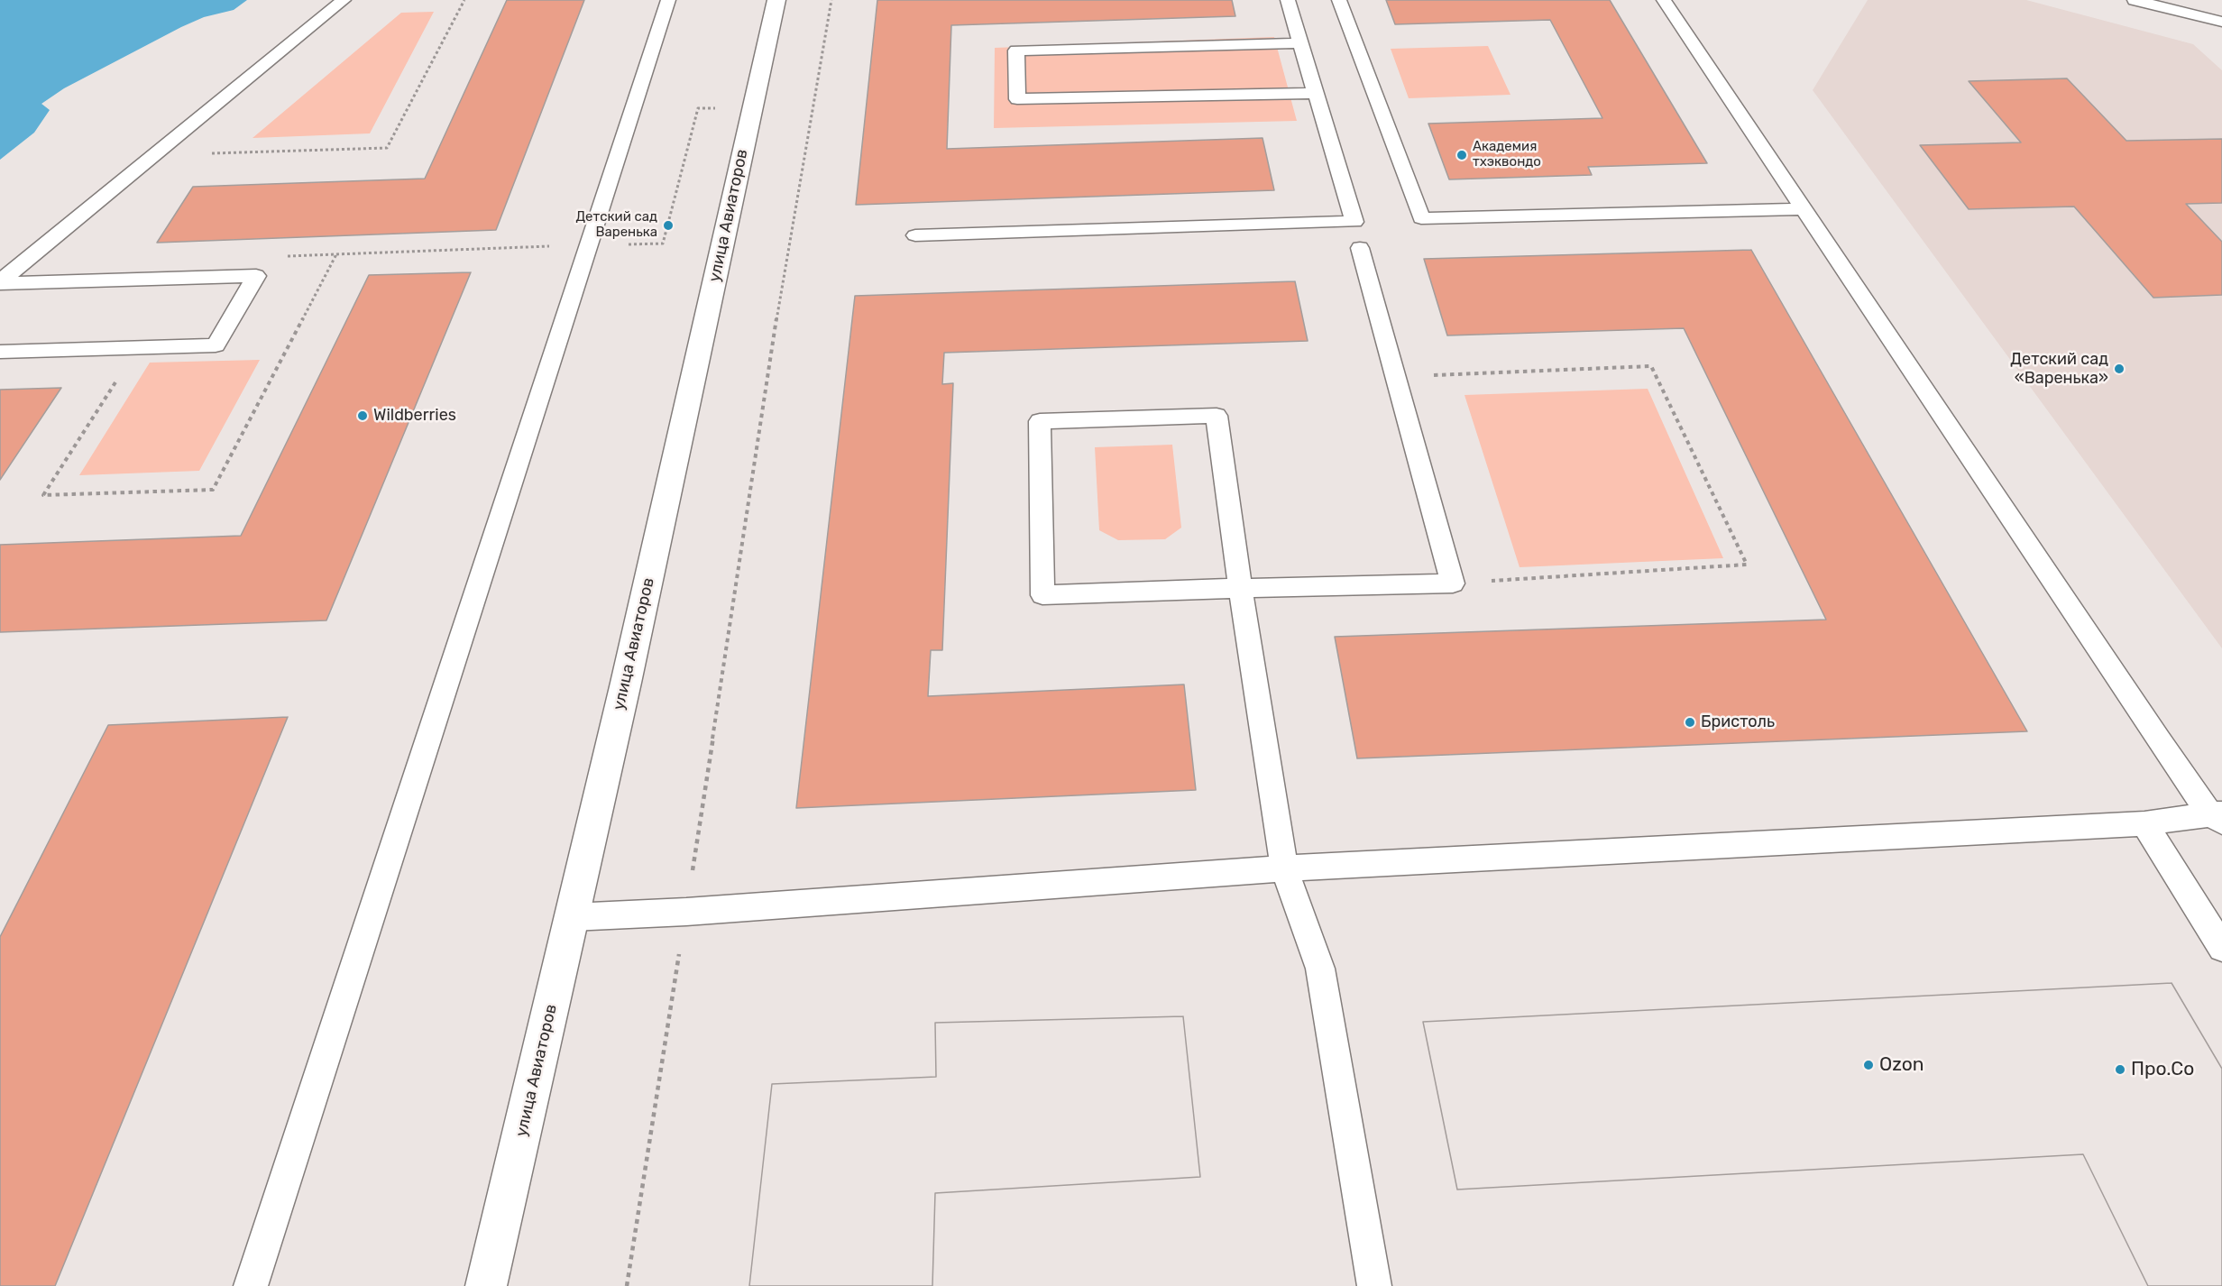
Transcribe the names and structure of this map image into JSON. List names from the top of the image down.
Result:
{
  "streets": {
    "street": ["улица Авиаторов"]
  },
  "places": [
    "Академия тхэквондо",
    "Детский сад Варенька",
    "Детский сад «Варенька»",
    "Wildberries",
    "Бристоль",
    "Ozon",
    "Про.Со"
  ]
}
